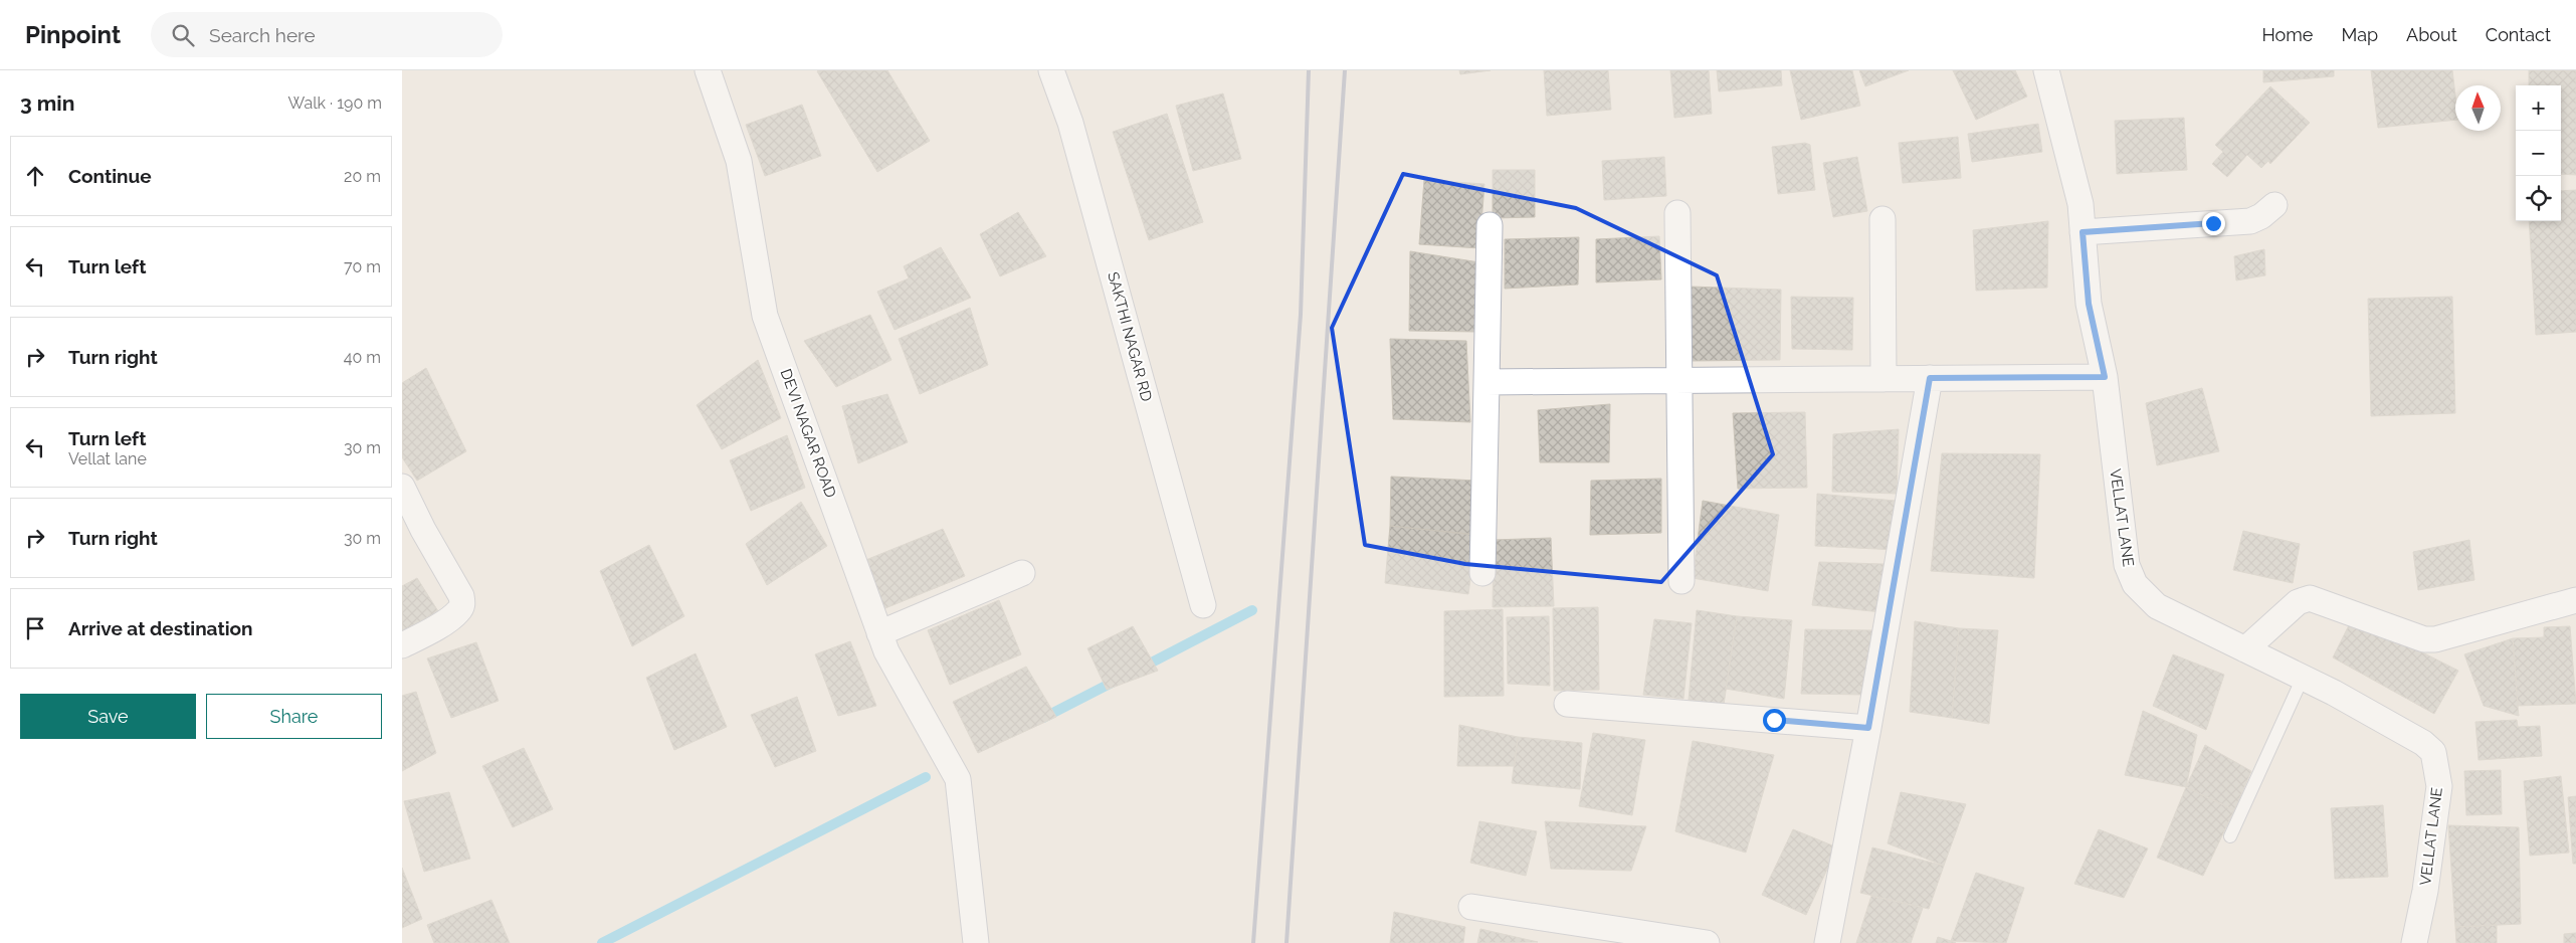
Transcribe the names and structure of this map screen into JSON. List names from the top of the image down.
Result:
{
  "streets": {
    "street": ["SAKTHI NAGAR RD", "DEVI NAGAR ROAD", "VELLAT LANE"]
  },
  "north": "top",
  "page": {
    "header": "Pinpoint",
    "search": "Search here",
    "nav": [
      "Home",
      "Map",
      "About",
      "Contact"
    ],
    "heading": ["3 min", "Walk · 190 m"],
    "map_buttons": ["+", "−"],
    "list": [
      ["Continue", "20 m"],
      ["Turn left", "70 m"],
      ["Turn right", "40 m"],
      ["Turn left", "Vellat lane", "30 m"],
      ["Turn right", "30 m"],
      "Arrive at destination"
    ],
    "buttons": ["Save", "Share"]
  }
}
